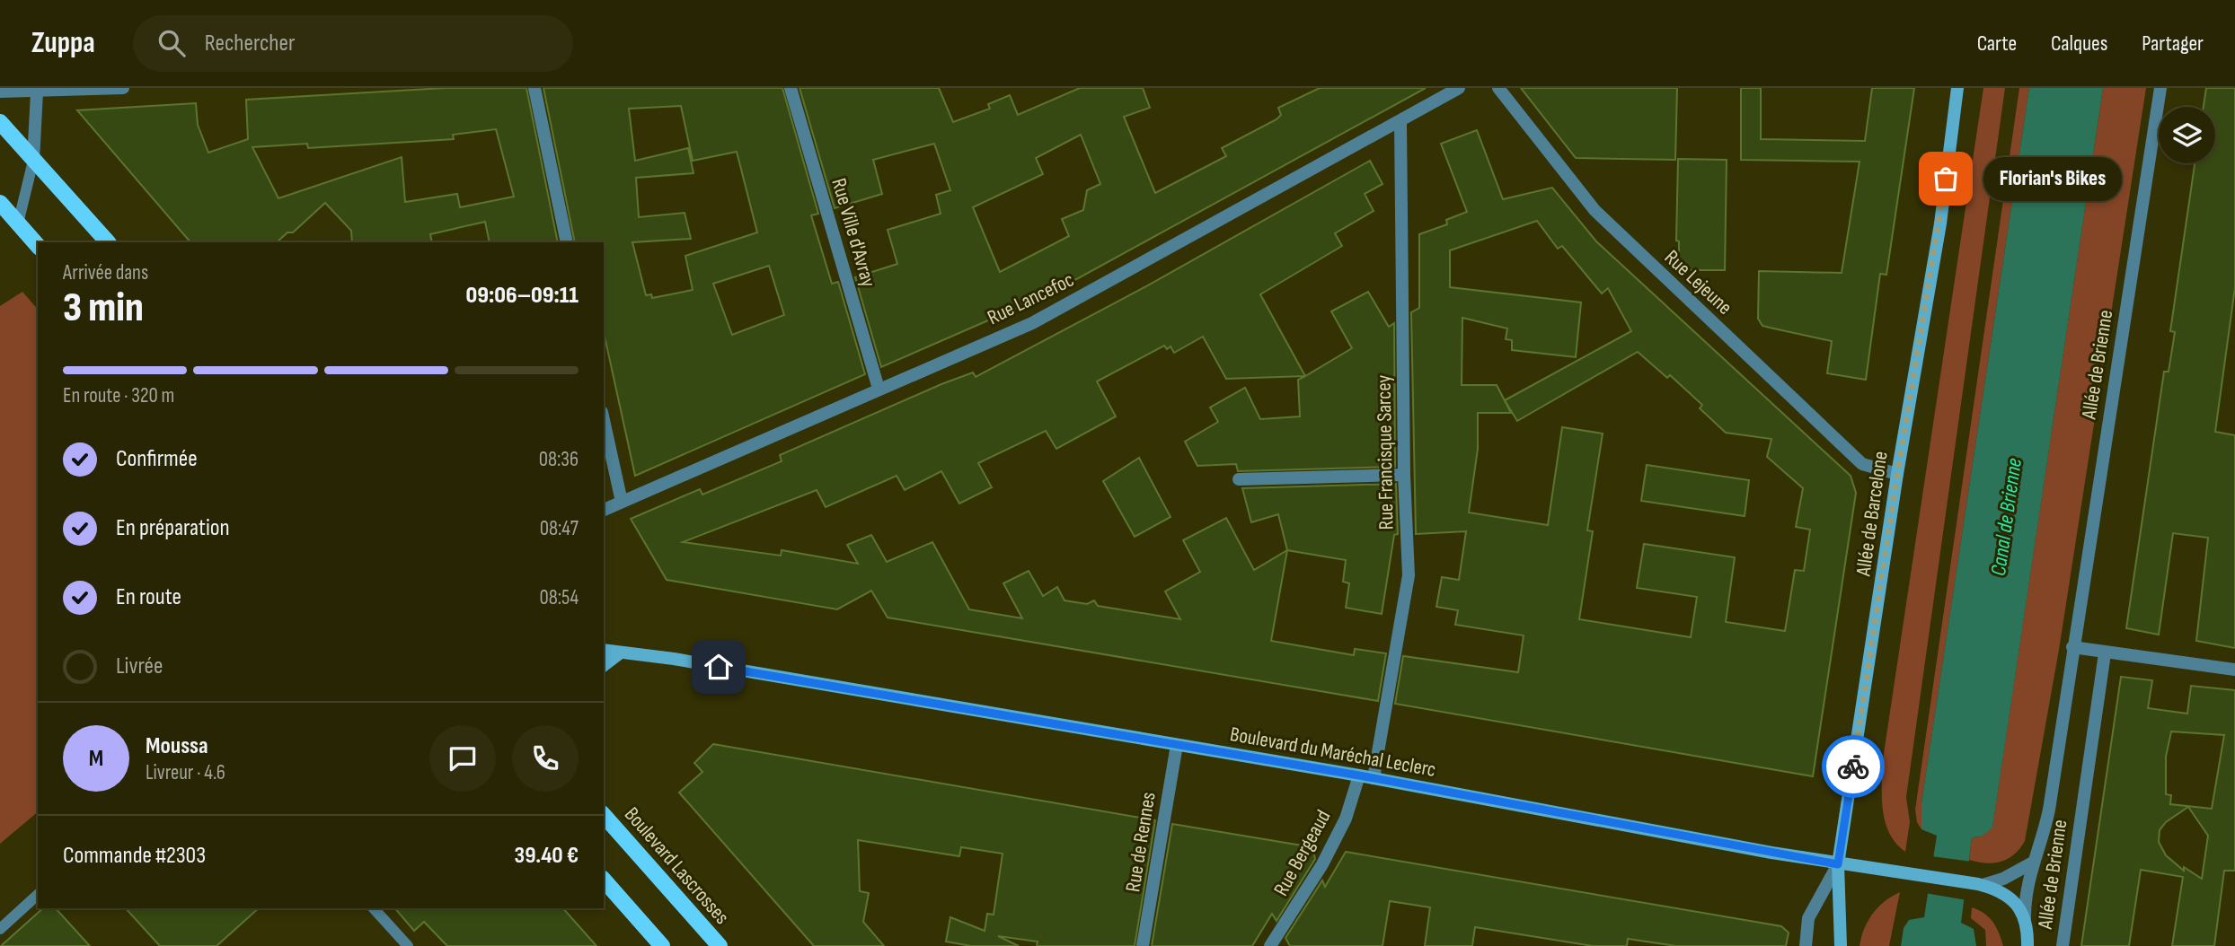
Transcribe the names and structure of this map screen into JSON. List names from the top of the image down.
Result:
{
  "streets": {
    "main road": [
      "Allée de Brienne",
      "Allée de Barcelone",
      "Boulevard du Maréchal Leclerc",
      "Boulevard Lascrosses"
    ],
    "street": [
      "Rue Ville d'Avray",
      "Rue Lejeune",
      "Rue Lancefoc",
      "Rue Francisque Sarcey",
      "Rue de Rennes",
      "Rue Bergeaud"
    ]
  },
  "crossings": [
    ["Rue Ville d'Avray", "Rue Lancefoc"],
    ["Rue Lejeune", "Allée de Barcelone"],
    ["Rue Lancefoc", "Rue Francisque Sarcey"],
    ["Allée de Brienne", "Boulevard du Maréchal Leclerc"],
    ["Rue Francisque Sarcey", "Boulevard du Maréchal Leclerc"],
    ["Allée de Barcelone", "Boulevard du Maréchal Leclerc"],
    ["Boulevard du Maréchal Leclerc", "Rue de Rennes"],
    ["Boulevard du Maréchal Leclerc", "Rue Bergeaud"]
  ],
  "water": ["Canal de Brienne"],
  "places": ["Florian's Bikes"],
  "page": {
    "header": "Zuppa",
    "search": "Rechercher",
    "nav": ["Carte", "Calques", "Partager"],
    "bubble": "Florian's Bikes",
    "heading": ["3 min", "Arrivée dans", "09:06–09:11"],
    "panel": [
      "Moussa",
      "Livreur · 4.6",
      "Commande #2303",
      "39.40 €"
    ],
    "bar": "En route · 320 m",
    "list": [
      ["Confirmée", "08:36"],
      ["En préparation", "08:47"],
      ["En route", "08:54"],
      "Livrée"
    ],
    "round": "M"
  }
}
